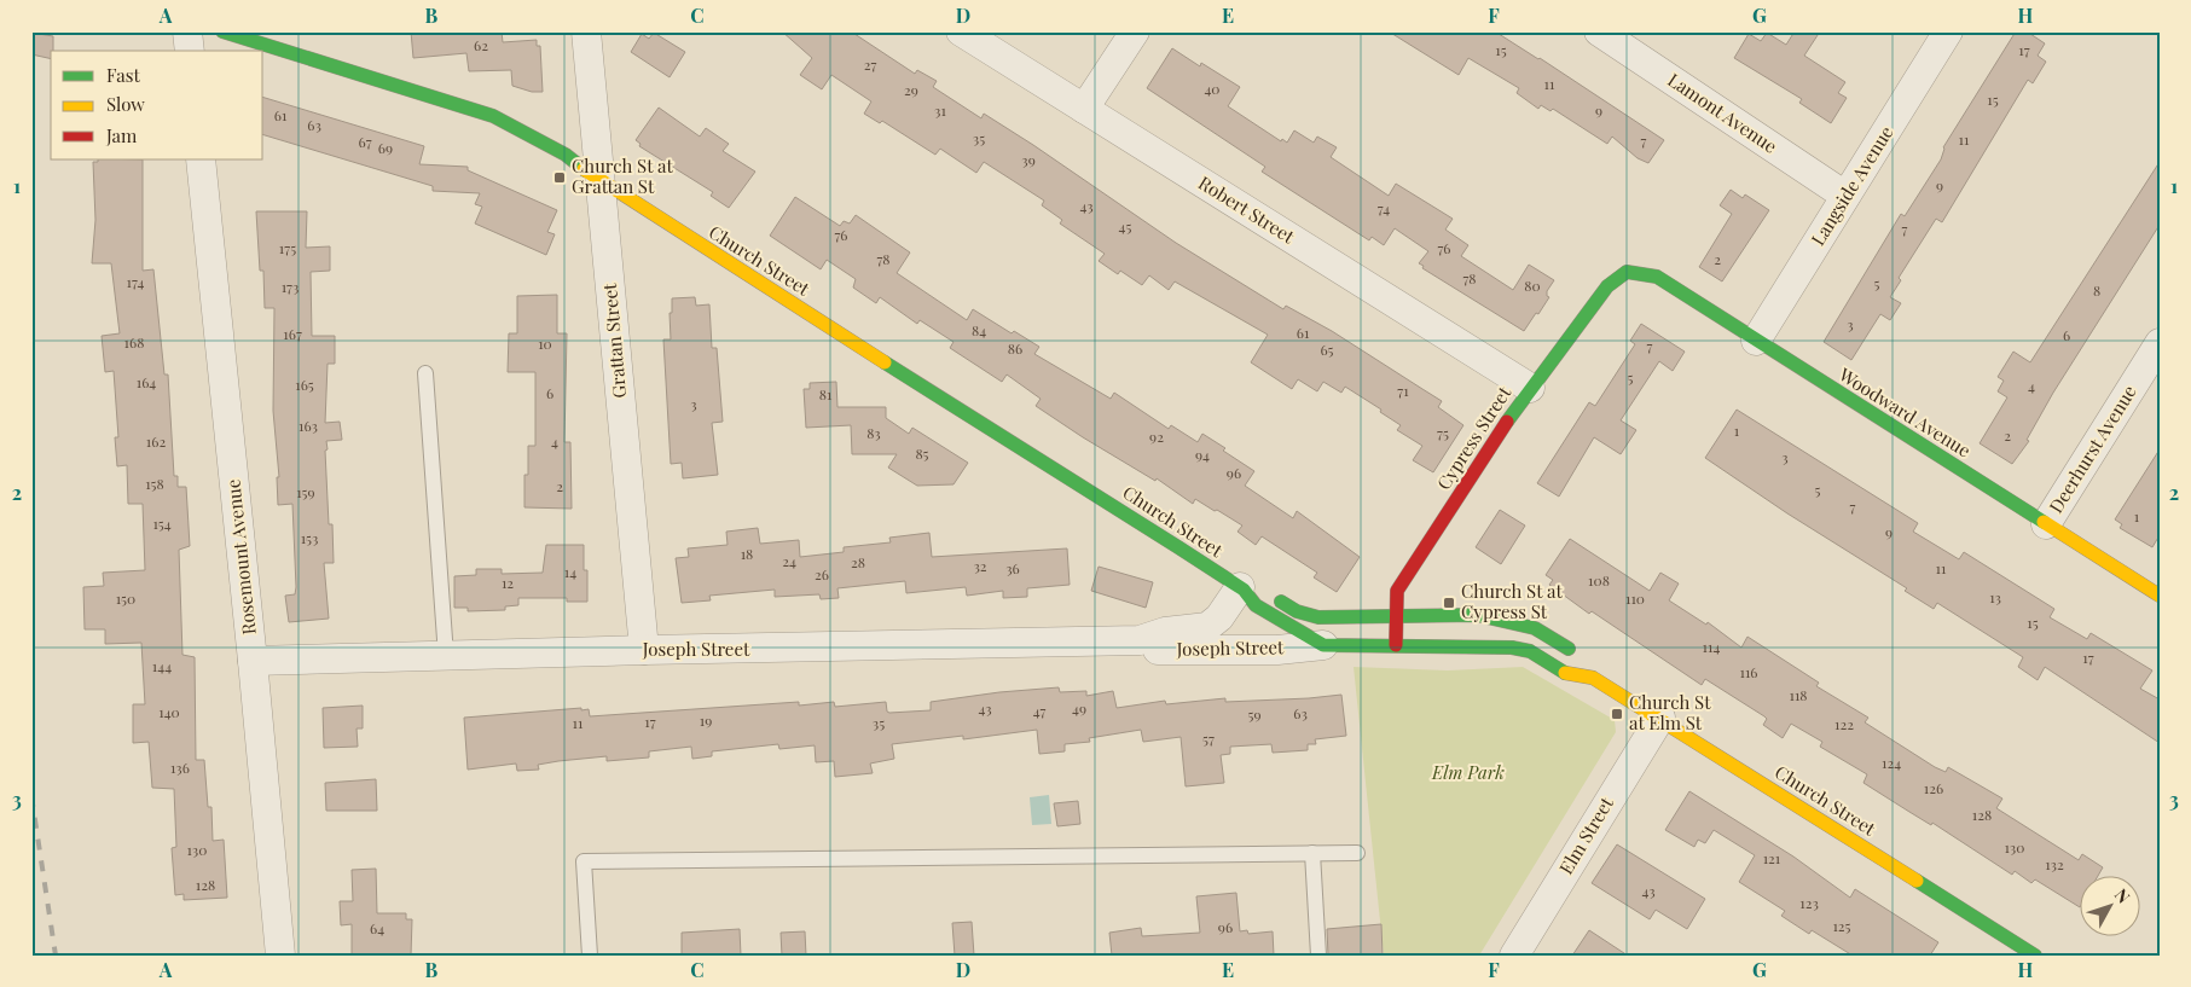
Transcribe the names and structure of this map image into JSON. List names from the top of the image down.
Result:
{
  "streets": {
    "street": [
      "Lamont Avenue",
      "Langside Avenue",
      "Robert Street",
      "Church Street",
      "Grattan Street",
      "Woodward Avenue",
      "Cypress Street",
      "Deerhurst Avenue",
      "Rosemount Avenue",
      "Joseph Street",
      "Elm Street"
    ]
  },
  "crossings": [
    ["Lamont Avenue", "Langside Avenue"],
    ["Langside Avenue", "Woodward Avenue"],
    ["Robert Street", "Cypress Street"],
    ["Church Street", "Grattan Street"],
    ["Church Street", "Cypress Street"],
    ["Church Street", "Joseph Street"],
    ["Church Street", "Elm Street"],
    ["Grattan Street", "Joseph Street"],
    ["Woodward Avenue", "Cypress Street"],
    ["Woodward Avenue", "Deerhurst Avenue"],
    ["Rosemount Avenue", "Joseph Street"]
  ],
  "parks": ["Elm Park"],
  "places": {
    "transit": ["Church St at Grattan St", "Church St at Cypress St", "Church St at Elm St"]
  },
  "house_numbers": [
    "62",
    "15",
    "17",
    "27",
    "11",
    "40",
    "29",
    "15",
    "31",
    "9",
    "61",
    "63",
    "35",
    "11",
    "7",
    "67",
    "69",
    "39",
    "9",
    "43",
    "74",
    "45",
    "7",
    "76",
    "175",
    "76",
    "78",
    "2",
    "78",
    "174",
    "5",
    "80",
    "173",
    "8",
    "3",
    "84",
    "61",
    "167",
    "6",
    "168",
    "10",
    "7",
    "86",
    "65",
    "5",
    "164",
    "165",
    "4",
    "71",
    "6",
    "81",
    "3",
    "163",
    "1",
    "83",
    "75",
    "2",
    "92",
    "162",
    "4",
    "85",
    "94",
    "3",
    "96",
    "158",
    "2",
    "5",
    "159",
    "7",
    "1",
    "154",
    "9",
    "153",
    "18",
    "24",
    "28",
    "32",
    "36",
    "11",
    "14",
    "26",
    "108",
    "12",
    "13",
    "150",
    "110",
    "15",
    "114",
    "17",
    "144",
    "116",
    "118",
    "43",
    "49",
    "47",
    "140",
    "63",
    "59",
    "19",
    "17",
    "11",
    "35",
    "122",
    "57",
    "124",
    "136",
    "126",
    "128",
    "130",
    "130",
    "121",
    "132",
    "128",
    "43",
    "123",
    "125",
    "96",
    "64"
  ],
  "legend": ["Fast", "Slow", "Jam"],
  "north": "top right",
  "grid": {
    "columns": [
      "A",
      "B",
      "C",
      "D",
      "E",
      "F",
      "G",
      "H"
    ],
    "rows": ["1", "2", "3"]
  }
}
